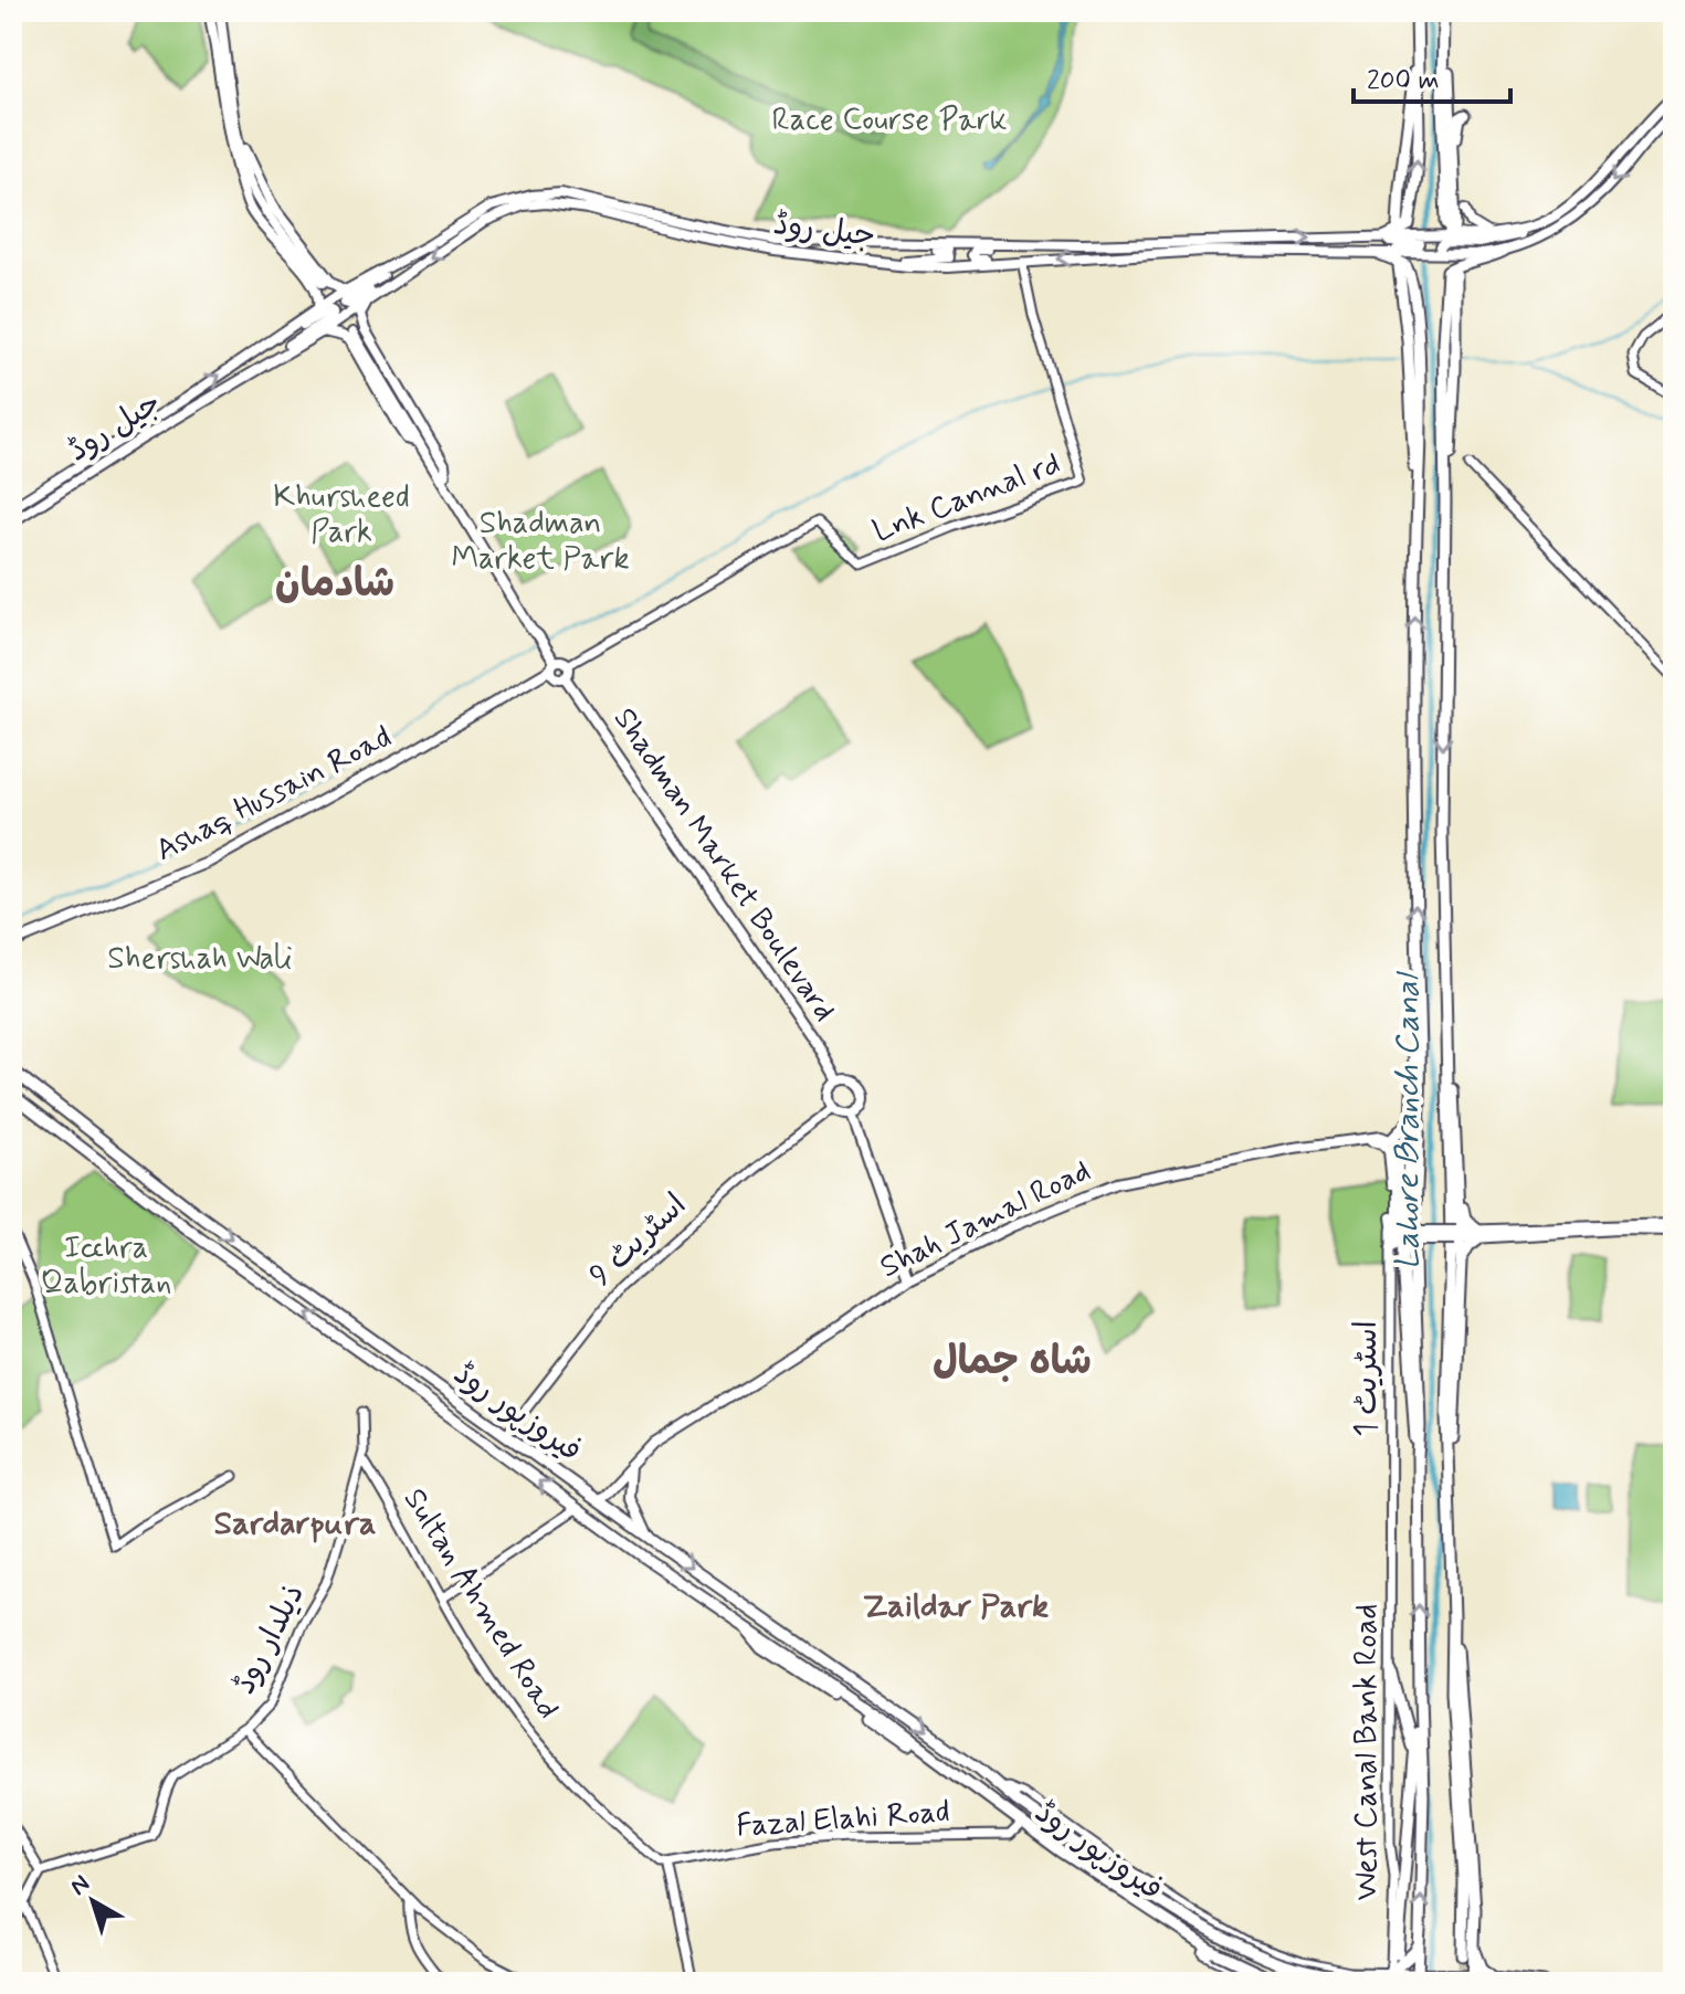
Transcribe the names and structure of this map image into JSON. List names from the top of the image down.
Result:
{
  "streets": {
    "main road": [
      "جیل روڈ",
      "Ashaq Hussain Road",
      "Shadman Market Boulevard",
      "Shah Jamal Road",
      "فیروزپور روڈ"
    ],
    "street": [
      "Lnk Cannal rd",
      "اسٹریٹ 9",
      "اسٹریٹ 1",
      "Sultan Ahmed Road",
      "ذیلدار روڈ",
      "West Canal Bank Road",
      "Fazal Elahi Road"
    ]
  },
  "crossings": [
    ["جیل روڈ", "Lnk Cannal rd"],
    ["Shadman Market Boulevard", "اسٹریٹ 9"],
    ["Shah Jamal Road", "فیروزپور روڈ"],
    ["اسٹریٹ 9", "فیروزپور روڈ"],
    ["اسٹریٹ 1", "West Canal Bank Road"],
    ["فیروزپور روڈ", "West Canal Bank Road"],
    ["فیروزپور روڈ", "Fazal Elahi Road"],
    ["Sultan Ahmed Road", "ذیلدار روڈ"],
    ["Sultan Ahmed Road", "Fazal Elahi Road"]
  ],
  "districts": [
    "شادمان",
    "شاہ جمال",
    "Sardarpura",
    "Zaildar Park"
  ],
  "water": ["Lahore Branch Canal"],
  "parks": [
    "Race Course Park",
    "Khursheed Park",
    "Shadman Market Park",
    "Shershah Wali",
    "Icchra Qabristan"
  ],
  "scale_bar": "200 m",
  "north": "top left"
}
